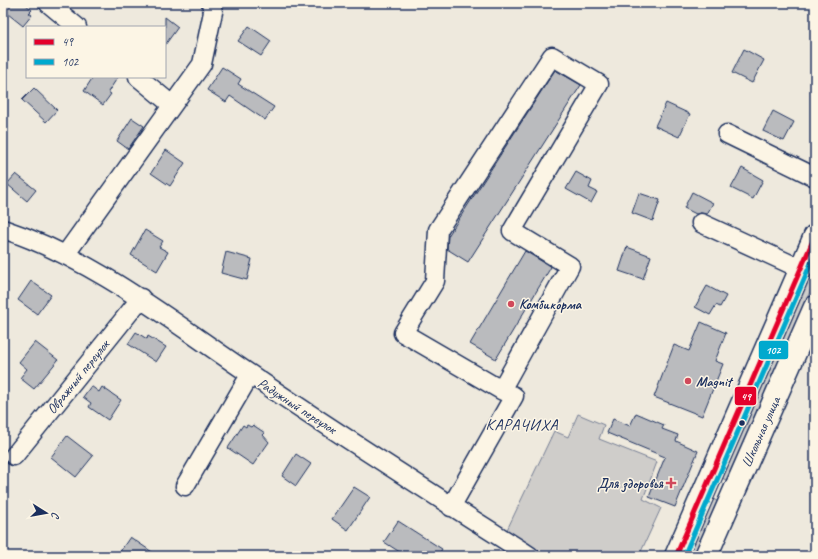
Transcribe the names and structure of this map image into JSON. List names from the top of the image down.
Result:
{
  "streets": {
    "main road": ["Школьная улица"],
    "street": ["Овражный переулок", "Радужный переулок"]
  },
  "crossings": [
    ["Овражный переулок", "Радужный переулок"]
  ],
  "districts": ["КАРАЧИХА"],
  "places": {
    "other": ["Комбикорма", "Magnit"],
    "health": ["Для здоровья"]
  },
  "lines": ["transit line 49", "transit line 102"],
  "legend": ["49", "102"],
  "north": "right"
}
